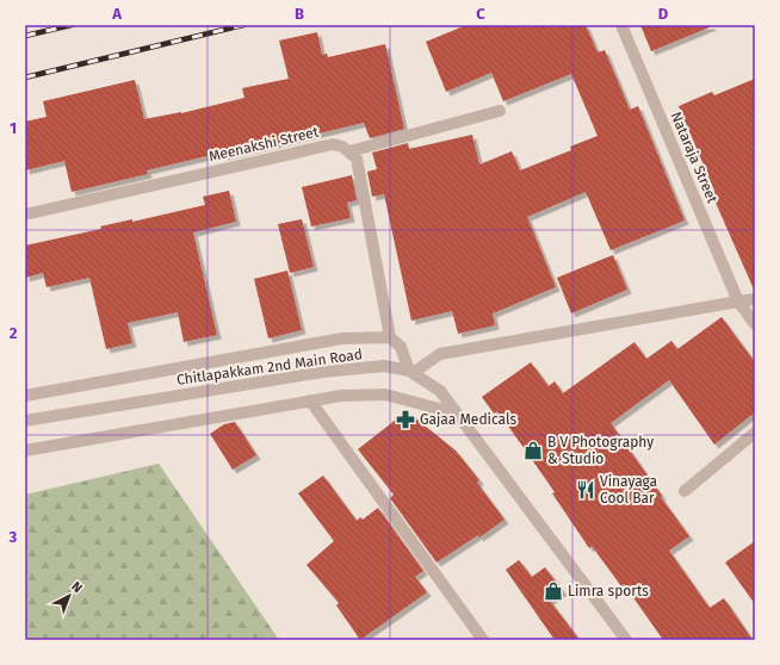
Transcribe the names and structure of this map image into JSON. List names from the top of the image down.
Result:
{
  "streets": {
    "street": ["Meenakshi Street", "Nataraja Street", "Chitlapakkam 2nd Main Road"]
  },
  "places": {
    "pharmacy": ["Gajaa Medicals"],
    "shop": ["B V Photography & Studio", "Limra sports"],
    "restaurant": ["Vinayaga Cool Bar"]
  },
  "north": "top right",
  "grid": {
    "columns": [
      "A",
      "B",
      "C",
      "D"
    ],
    "rows": ["1", "2", "3"]
  }
}
